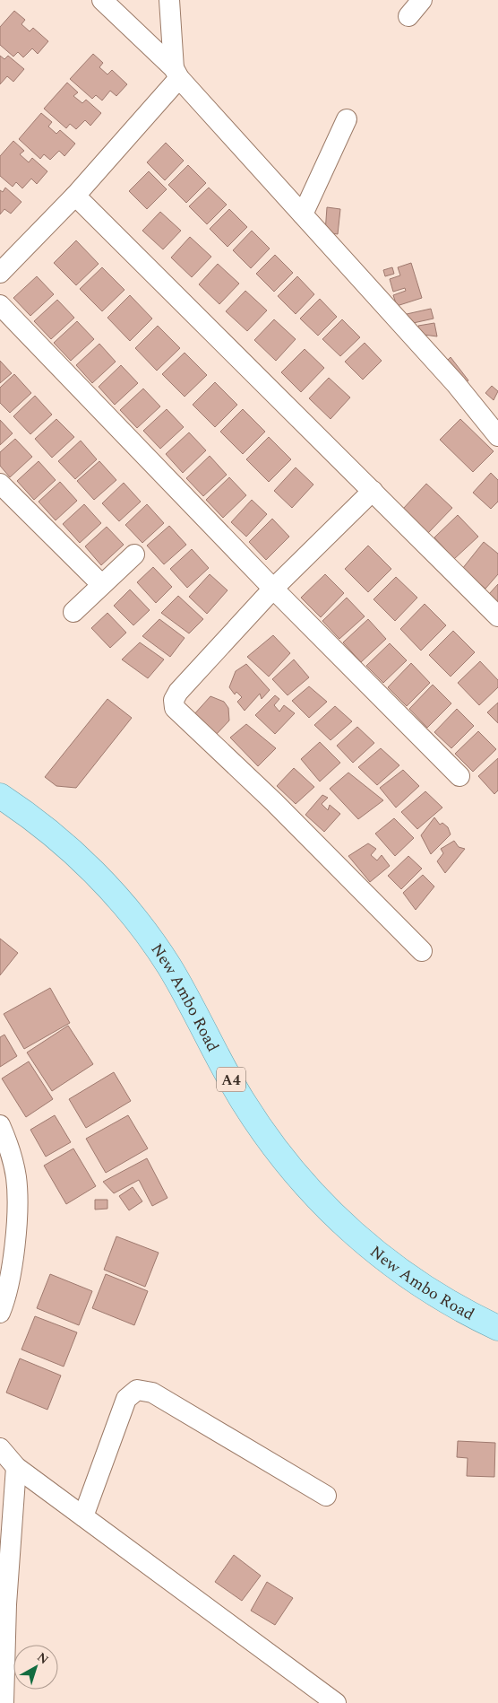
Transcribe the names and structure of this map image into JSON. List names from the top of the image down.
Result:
{
  "streets": {
    "main road": ["New Ambo Road", "A4"]
  },
  "north": "top right"
}
